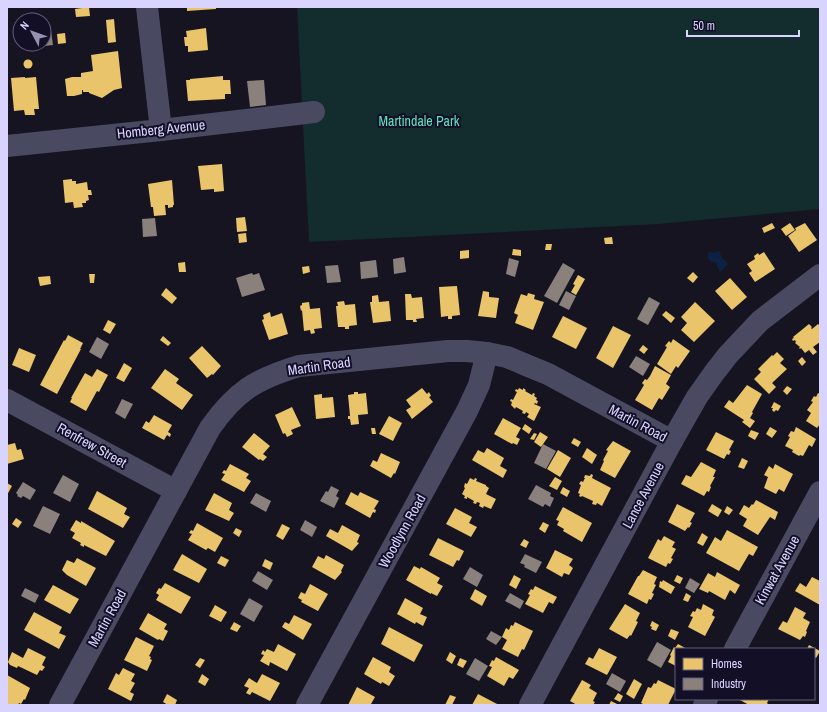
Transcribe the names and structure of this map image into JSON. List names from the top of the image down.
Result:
{
  "streets": {
    "street": [
      "Homberg Avenue",
      "Martin Road",
      "Renfrew Street",
      "Lance Avenue",
      "Woodlynn Road",
      "Kinwat Avenue"
    ]
  },
  "crossings": [
    ["Martin Road", "Renfrew Street"],
    ["Martin Road", "Lance Avenue"],
    ["Martin Road", "Woodlynn Road"]
  ],
  "parks": ["Martindale Park"],
  "legend": ["Homes", "Industry"],
  "scale_bar": "50 m",
  "north": "top left"
}
